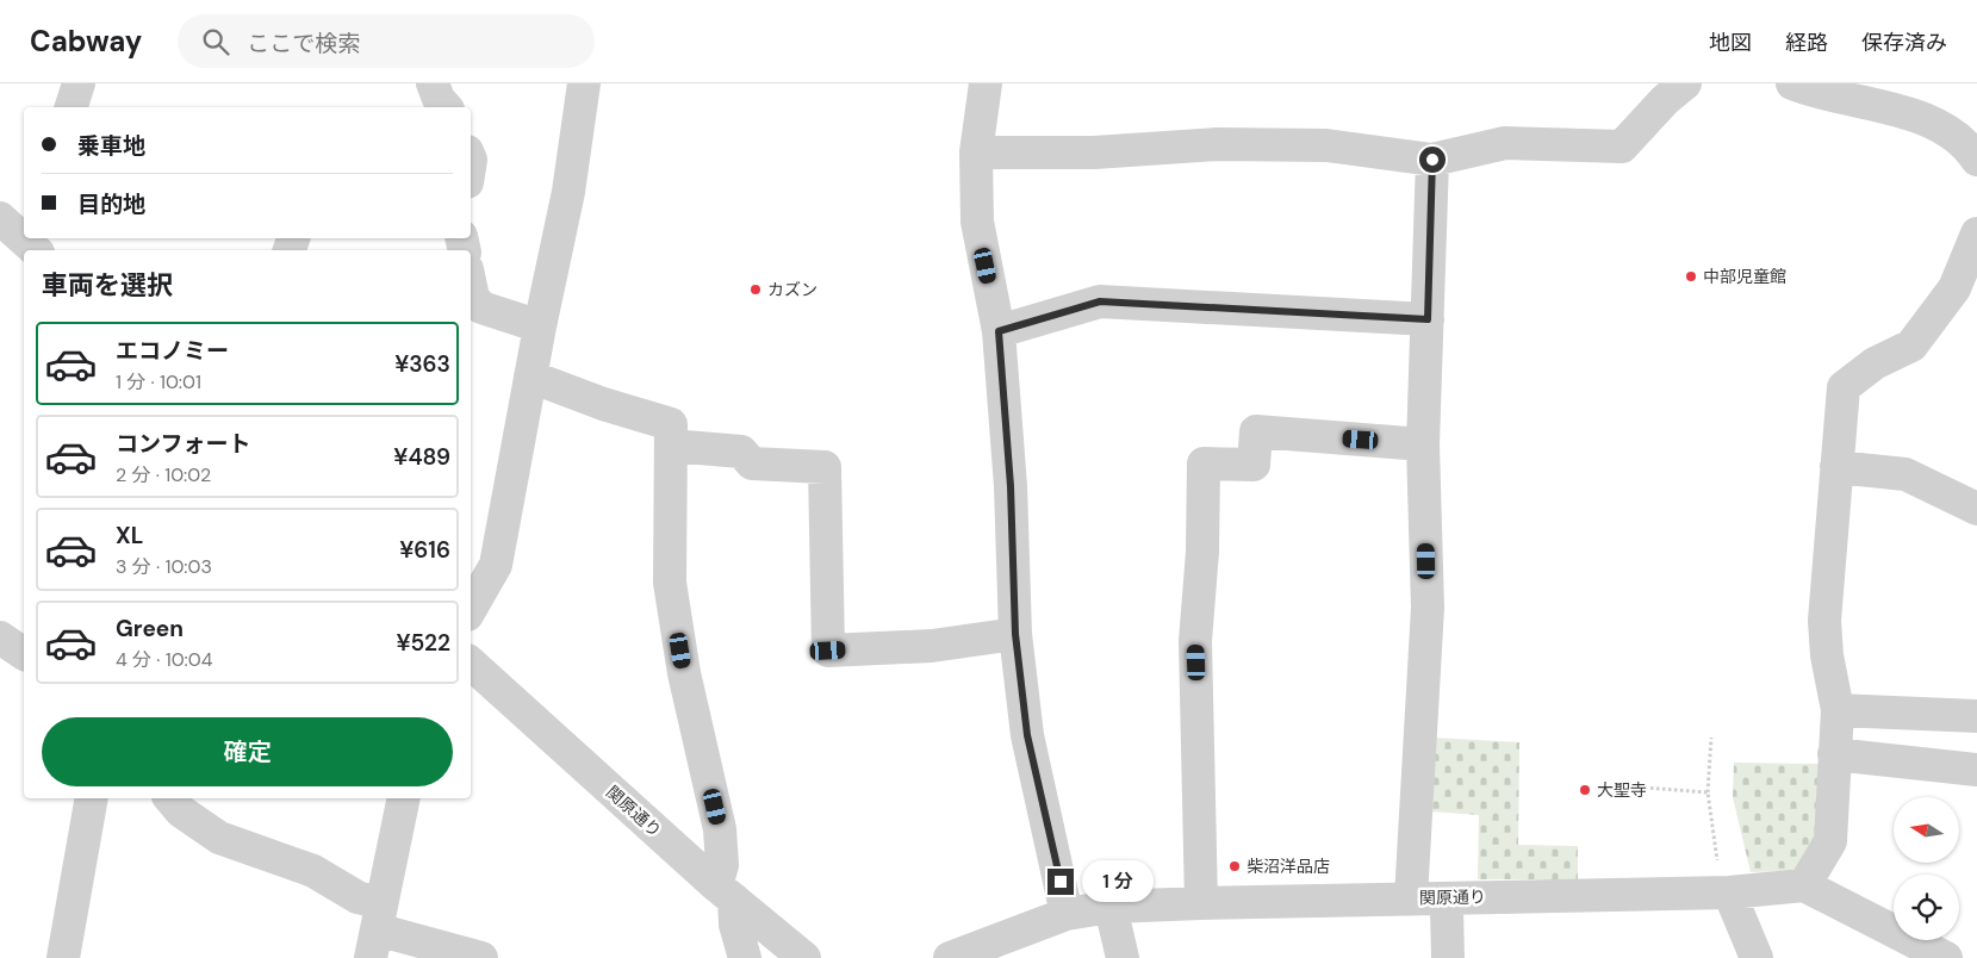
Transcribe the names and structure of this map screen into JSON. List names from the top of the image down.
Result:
{
  "streets": {
    "street": ["関原通り"]
  },
  "places": [
    "中部児童館",
    "カズン",
    "大聖寺",
    "柴沼洋品店"
  ],
  "north": "left",
  "page": {
    "header": "Cabway",
    "search": "ここで検索",
    "nav": ["地図", "経路", "保存済み"],
    "banner": ["乗車地", "目的地"],
    "heading": "車両を選択",
    "list": [
      {
        "name": "エコノミー",
        "note": "1 分 · 10:01",
        "value": "¥363"
      },
      {
        "name": "コンフォート",
        "note": "2 分 · 10:02",
        "value": "¥489"
      },
      {
        "name": "XL",
        "note": "3 分 · 10:03",
        "value": "¥616"
      },
      {
        "name": "Green",
        "note": "4 分 · 10:04",
        "value": "¥522"
      }
    ],
    "buttons": "確定",
    "bubble": "1 分"
  }
}
